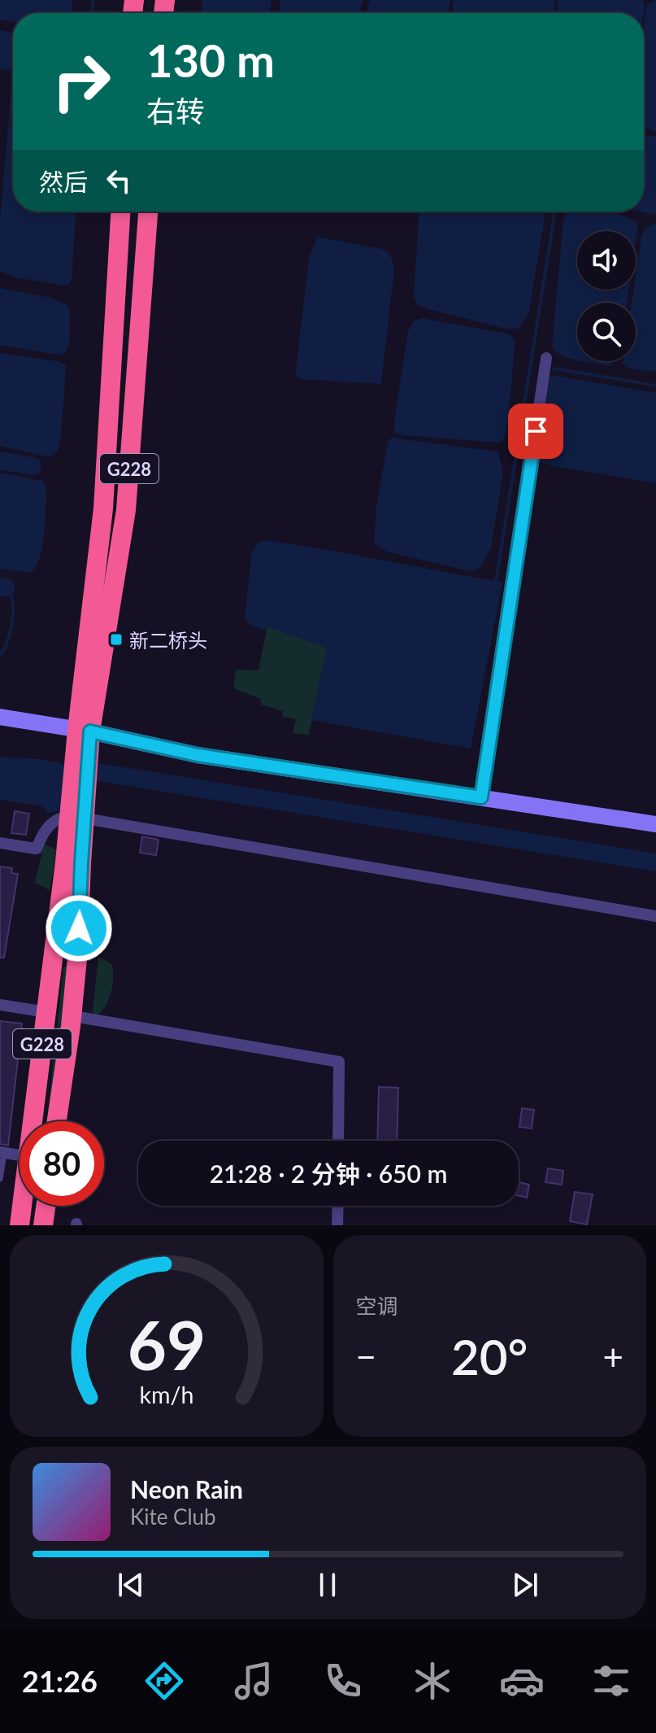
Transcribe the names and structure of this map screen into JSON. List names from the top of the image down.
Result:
{
  "streets": {
    "highway": ["G228"]
  },
  "places": {
    "transit": ["新二桥头"]
  },
  "page": {
    "turn": ["130 m", "右转"],
    "then": "然后",
    "limit": "80",
    "trip": "21:28 · 2 分钟 · 650 m",
    "tile": "空调",
    "heat": ["−", "20°", "+"],
    "song": ["Neon Rain", "Kite Club"],
    "tabs": "21:26",
    "gauge": ["69", "km/h"]
  }
}
